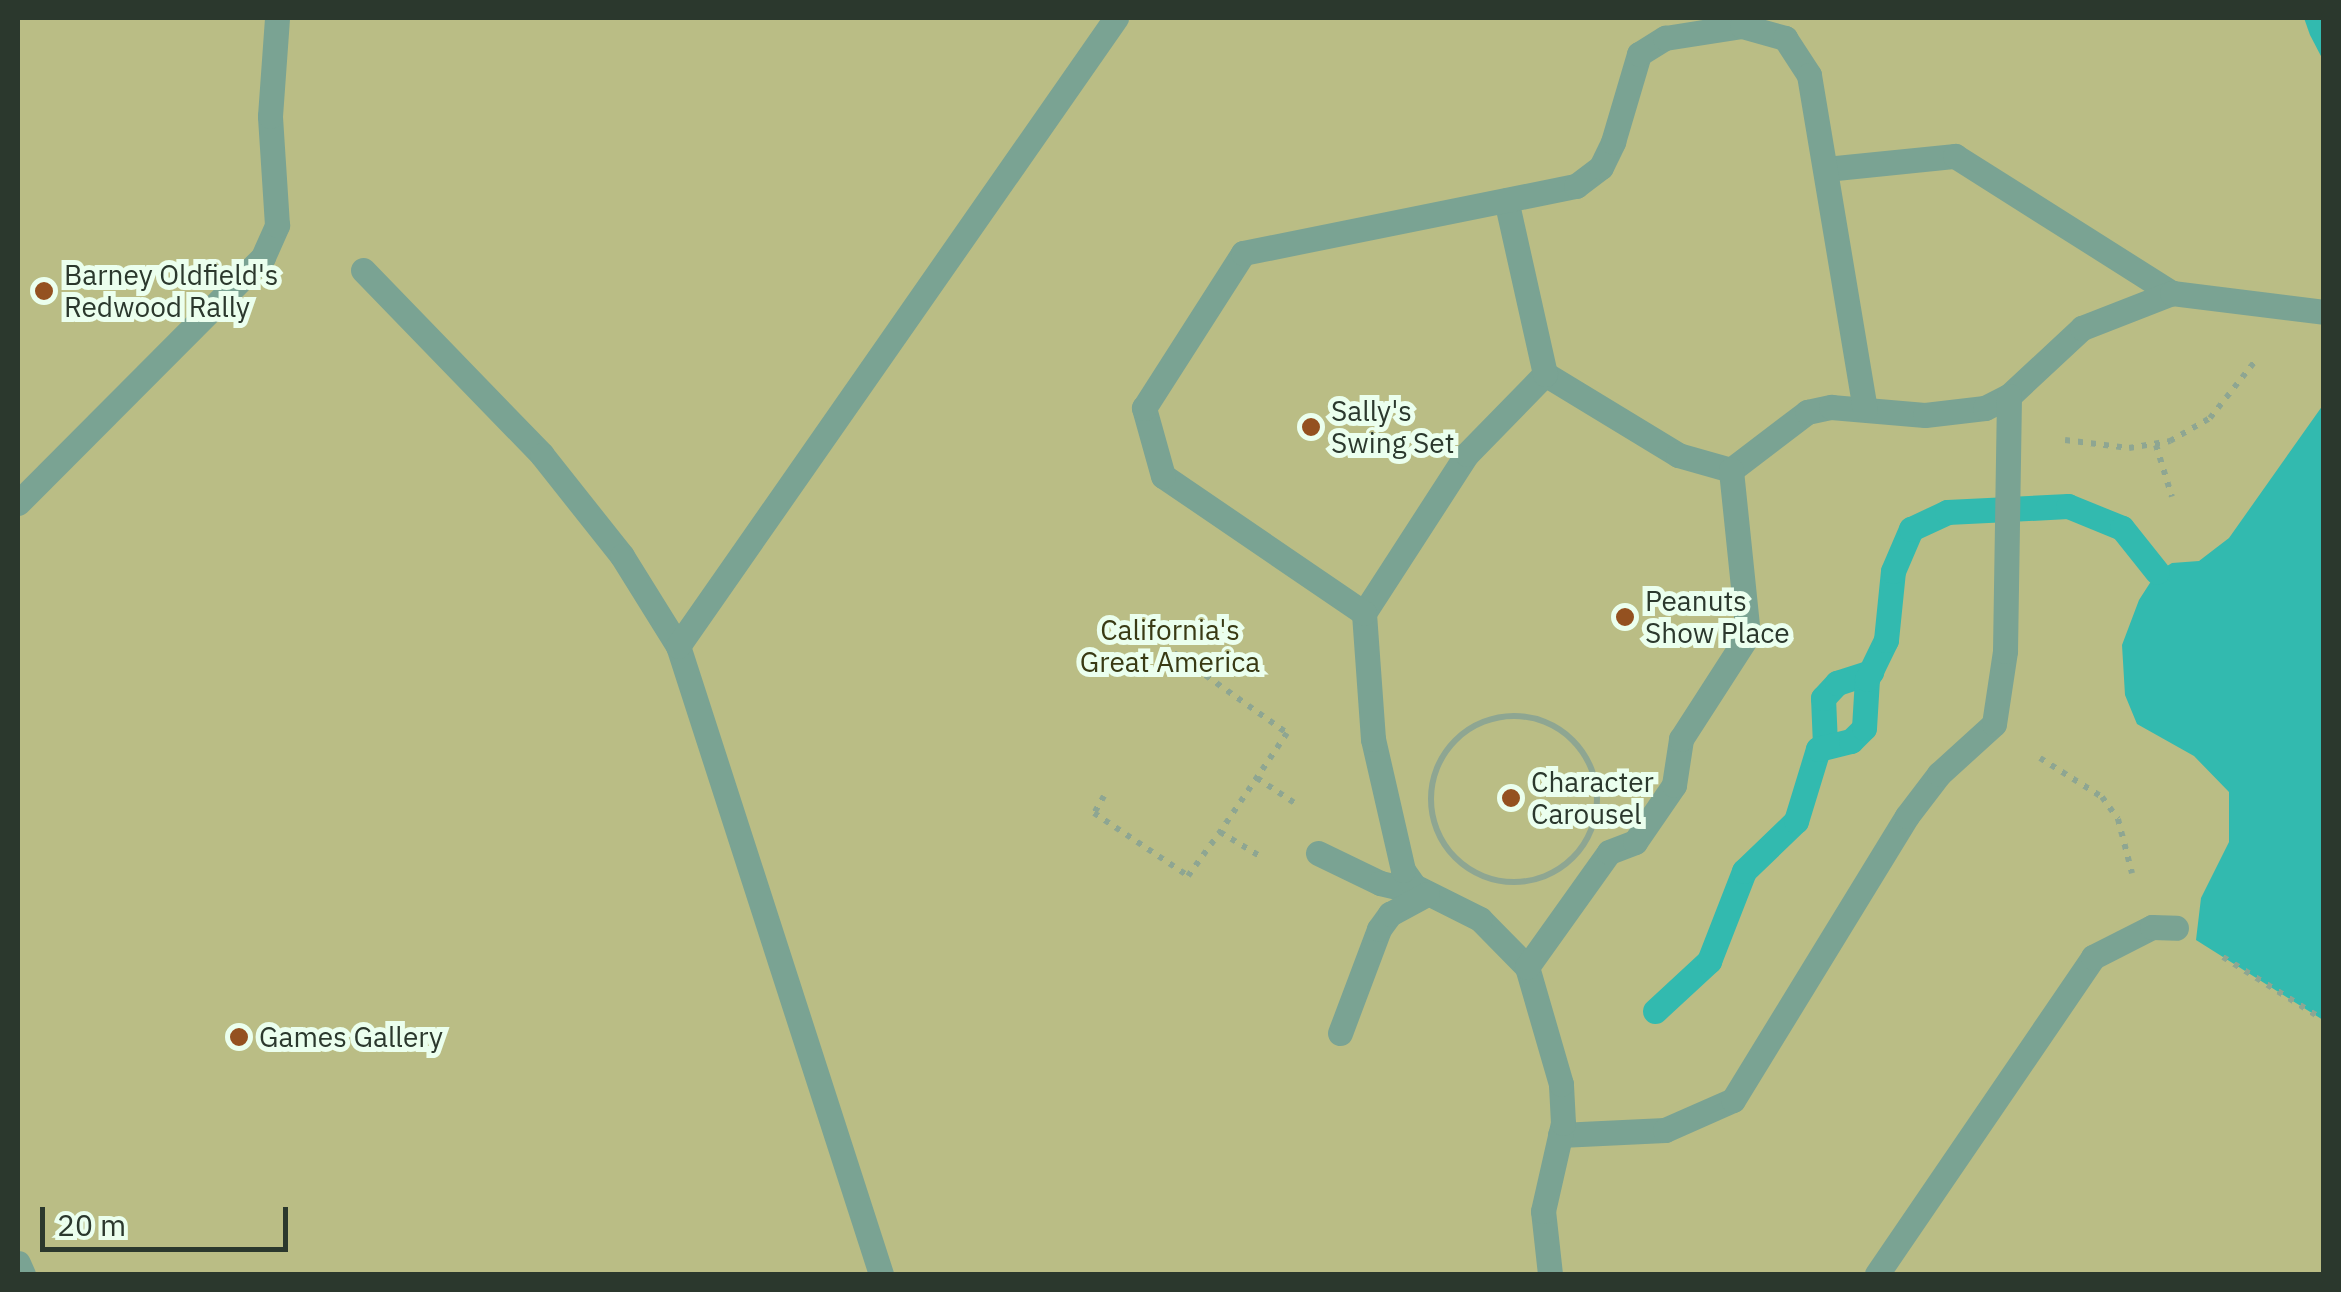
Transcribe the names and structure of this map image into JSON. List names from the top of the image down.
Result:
{
  "parks": ["California's Great America"],
  "places": [
    "Barney Oldfield's Redwood Rally",
    "Sally's Swing Set",
    "Peanuts Show Place",
    "Character Carousel",
    "Games Gallery"
  ],
  "scale_bar": "20 m"
}
